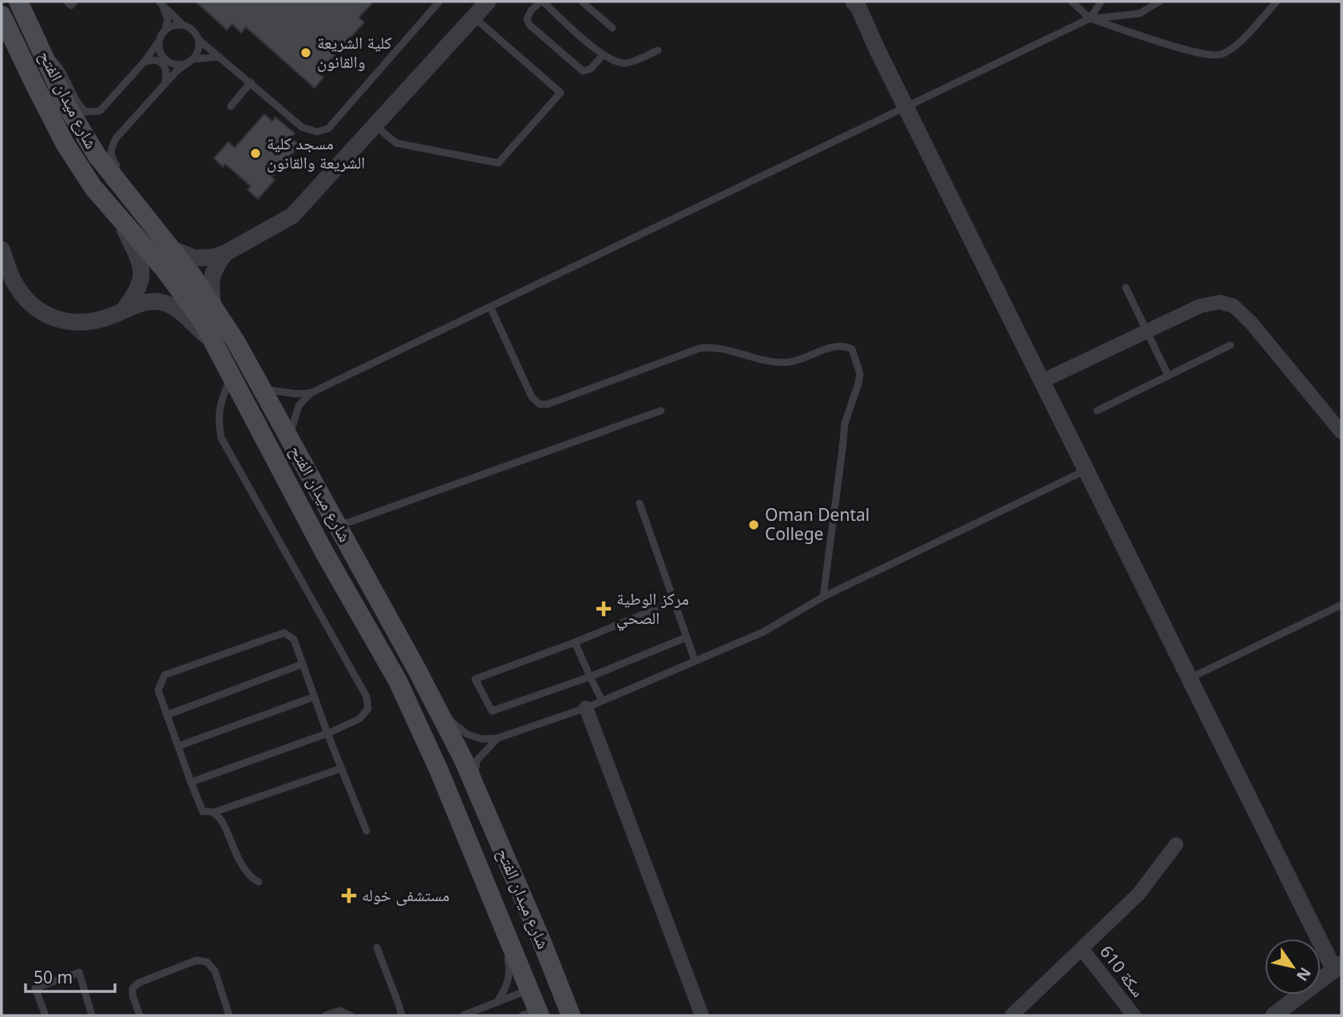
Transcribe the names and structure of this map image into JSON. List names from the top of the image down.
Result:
{
  "streets": {
    "main road": ["شارع ميدان الفتح"],
    "street": ["سكة 610"]
  },
  "places": {
    "other": ["كلية الشريعة والقانون", "مسجد كلية الشريعة والقانون", "Oman Dental College"],
    "health": ["مركز الوطية الصحي", "مستشفى خوله"]
  },
  "scale_bar": "50 m",
  "north": "bottom right"
}
